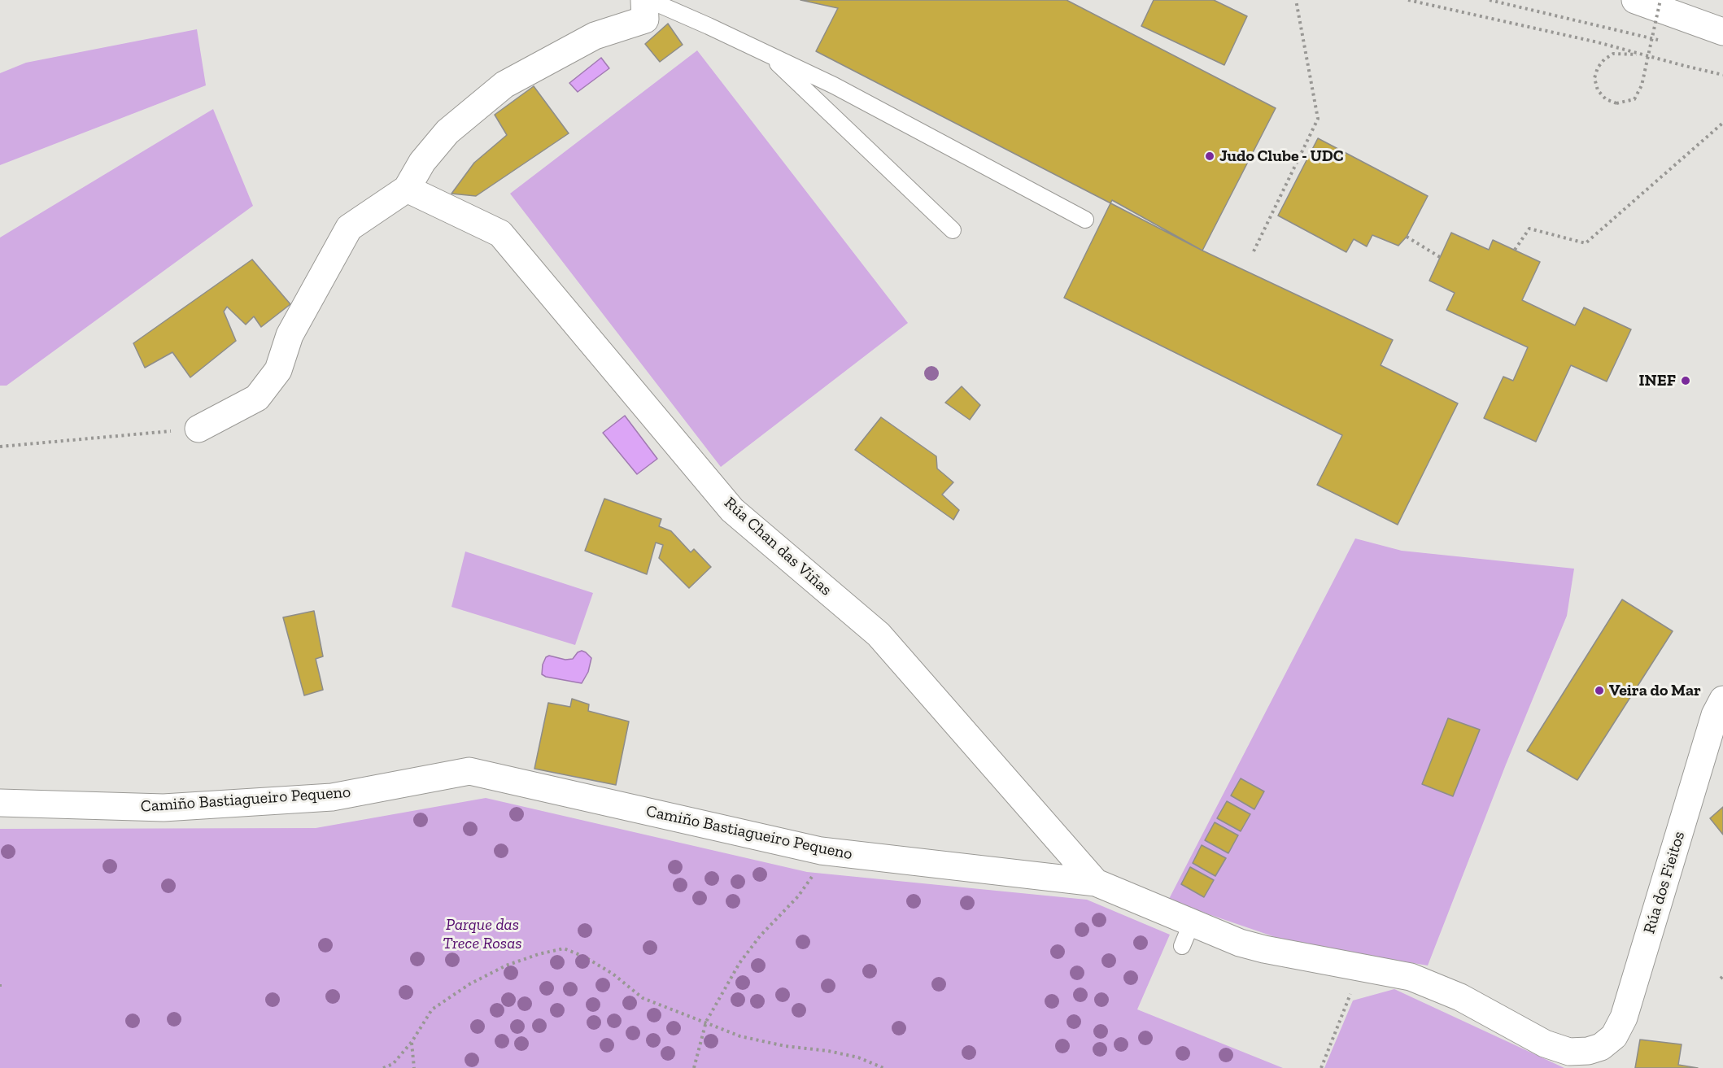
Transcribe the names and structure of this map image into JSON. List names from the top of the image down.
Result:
{
  "streets": {
    "street": ["Rúa Chan das Viñas", "Camiño Bastiagueiro Pequeno", "Rúa dos Fieitos"]
  },
  "crossings": [
    ["Rúa Chan das Viñas", "Camiño Bastiagueiro Pequeno"],
    ["Camiño Bastiagueiro Pequeno", "Rúa dos Fieitos"]
  ],
  "parks": ["Parque das Trece Rosas"],
  "places": ["Judo Clube - UDC", "INEF", "Veira do Mar"]
}
